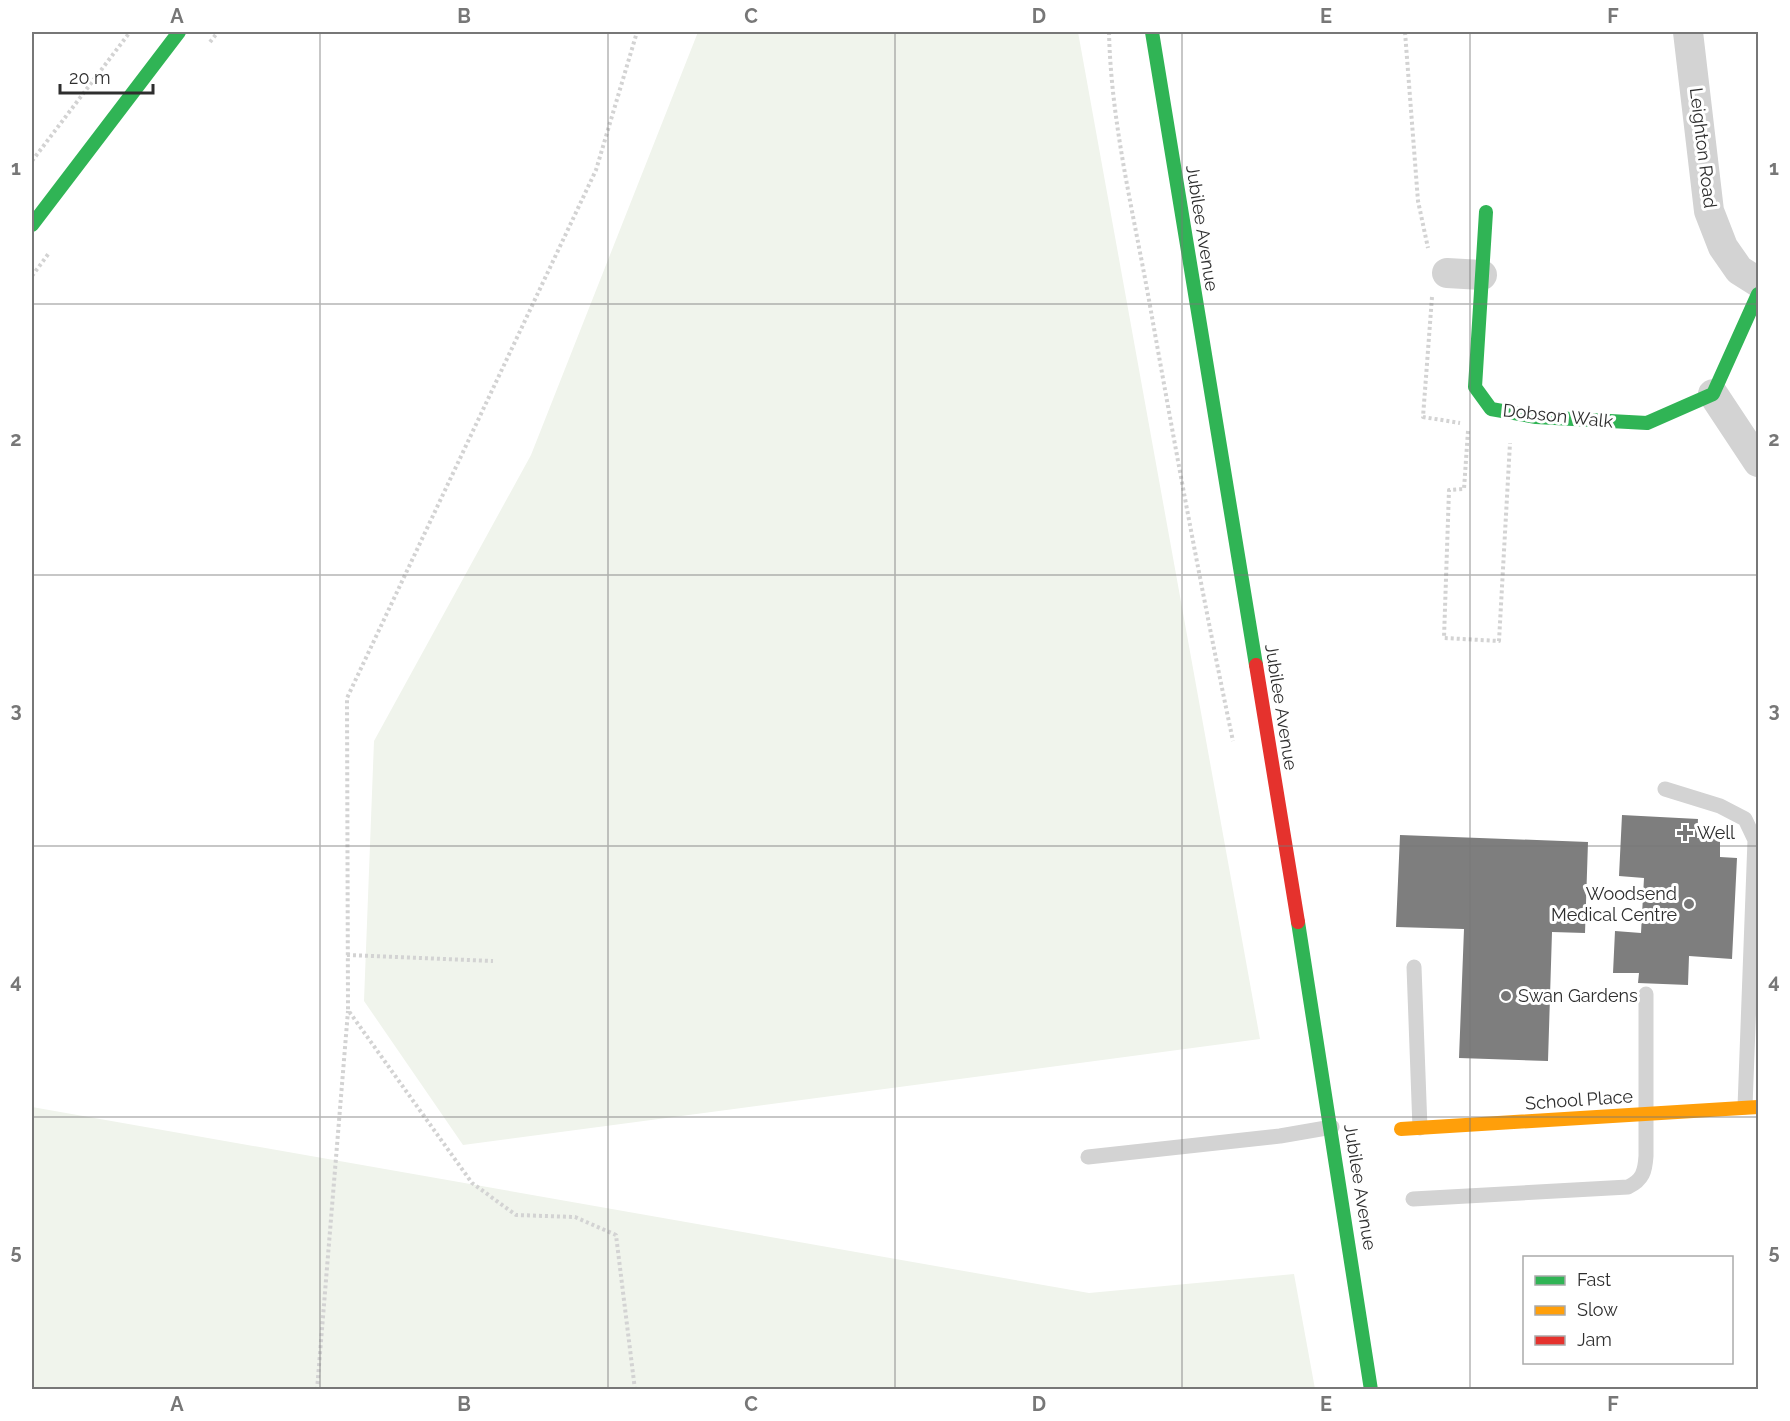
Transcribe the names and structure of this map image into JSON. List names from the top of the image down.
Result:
{
  "streets": {
    "main road": ["Jubilee Avenue", "Dobson Walk", "School Place"],
    "street": ["Leighton Road"]
  },
  "places": {
    "health": ["Well"],
    "other": ["Woodsend Medical Centre", "Swan Gardens"]
  },
  "legend": ["Fast", "Slow", "Jam"],
  "scale_bar": "20 m",
  "grid": {
    "columns": [
      "A",
      "B",
      "C",
      "D",
      "E",
      "F"
    ],
    "rows": [
      "1",
      "2",
      "3",
      "4",
      "5"
    ]
  }
}
